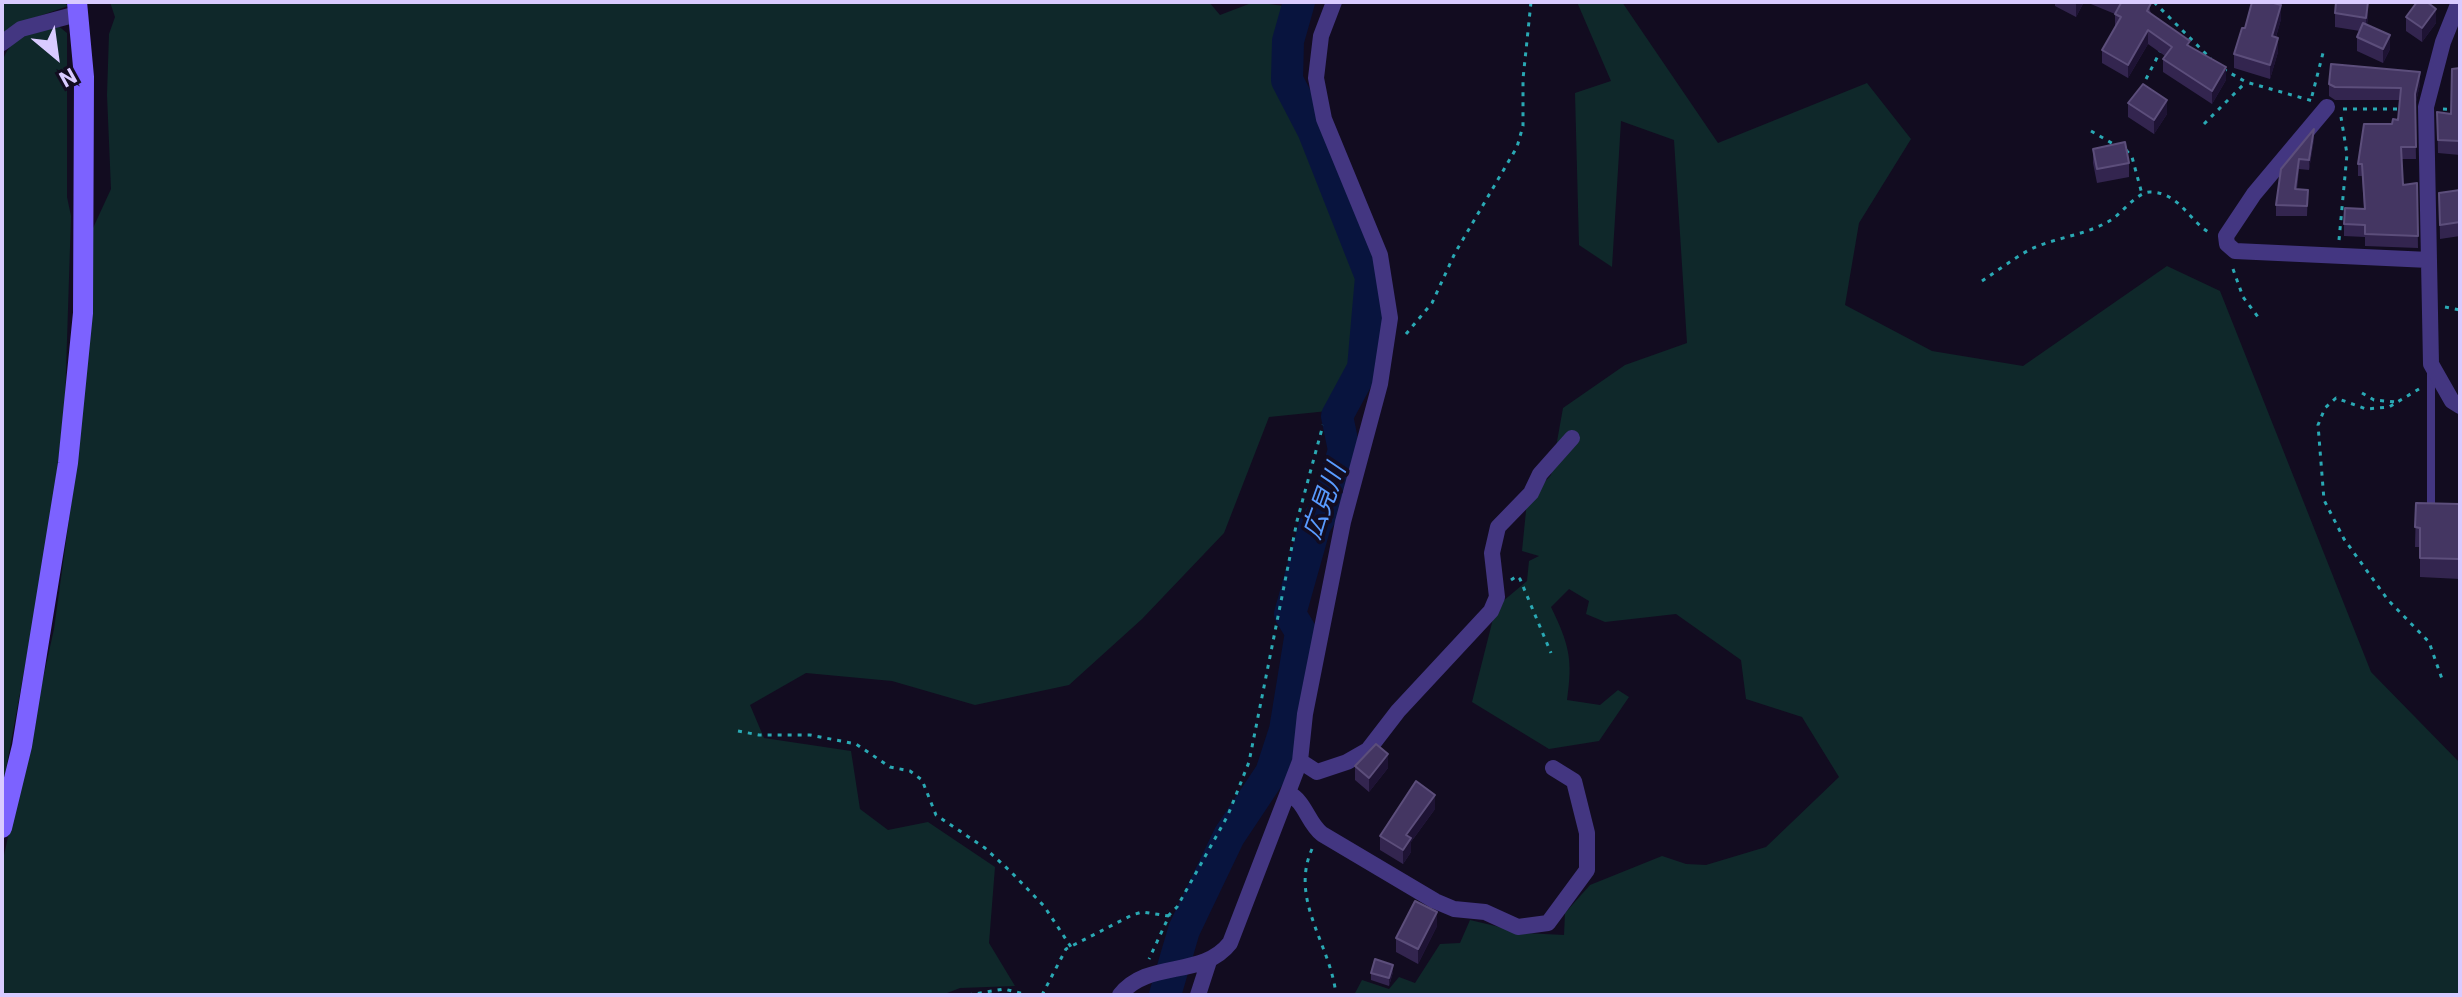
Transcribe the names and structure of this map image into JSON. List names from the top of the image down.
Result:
{
  "water": ["広見川"],
  "north": "bottom right"
}
